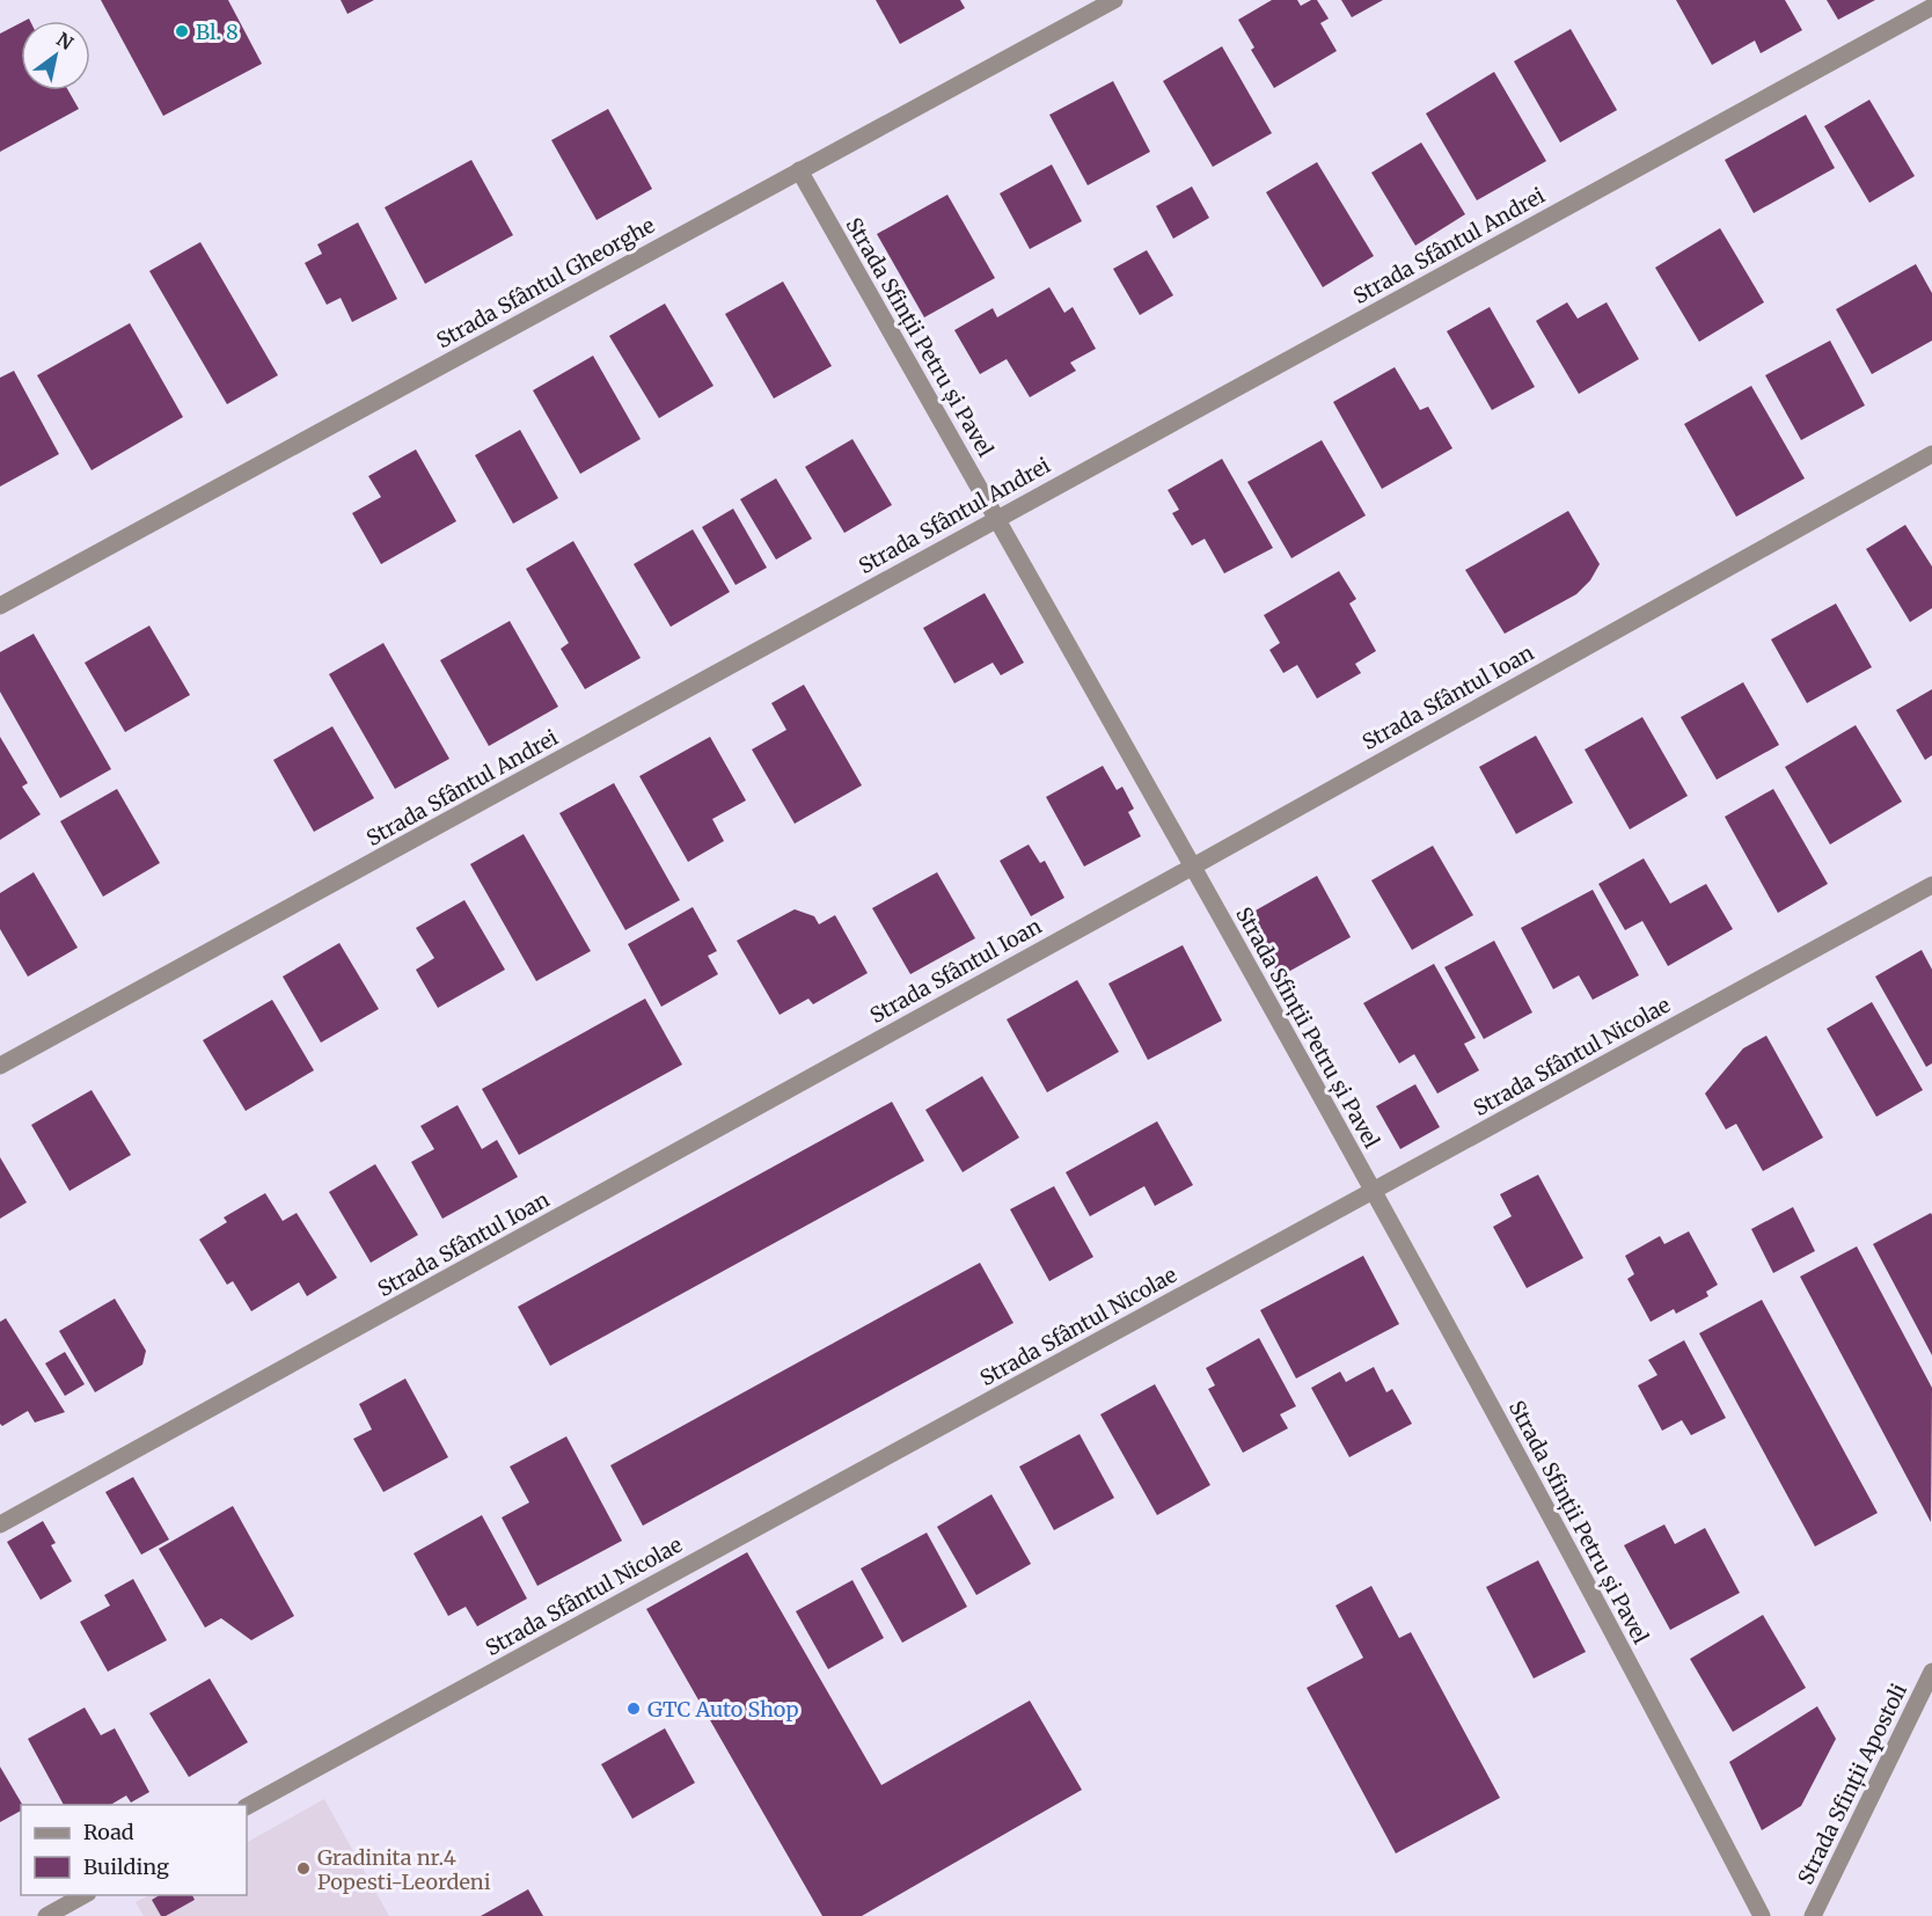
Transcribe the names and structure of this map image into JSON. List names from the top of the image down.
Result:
{
  "streets": {
    "street": [
      "Strada Sfântul Andrei",
      "Strada Sfântul Gheorghe",
      "Strada Sfinții Petru și Pavel",
      "Strada Sfântul Ioan",
      "Strada Sfântul Nicolae",
      "Strada Sfinții Apostoli"
    ]
  },
  "crossings": [
    ["Strada Sfântul Andrei", "Strada Sfinții Petru și Pavel"],
    ["Strada Sfântul Gheorghe", "Strada Sfinții Petru și Pavel"],
    ["Strada Sfinții Petru și Pavel", "Strada Sfântul Ioan"],
    ["Strada Sfinții Petru și Pavel", "Strada Sfântul Nicolae"]
  ],
  "places": ["Bl. 8", "GTC Auto Shop", "Gradinita nr.4 Popesti-Leordeni"],
  "legend": ["Road", "Building"],
  "north": "top right"
}
